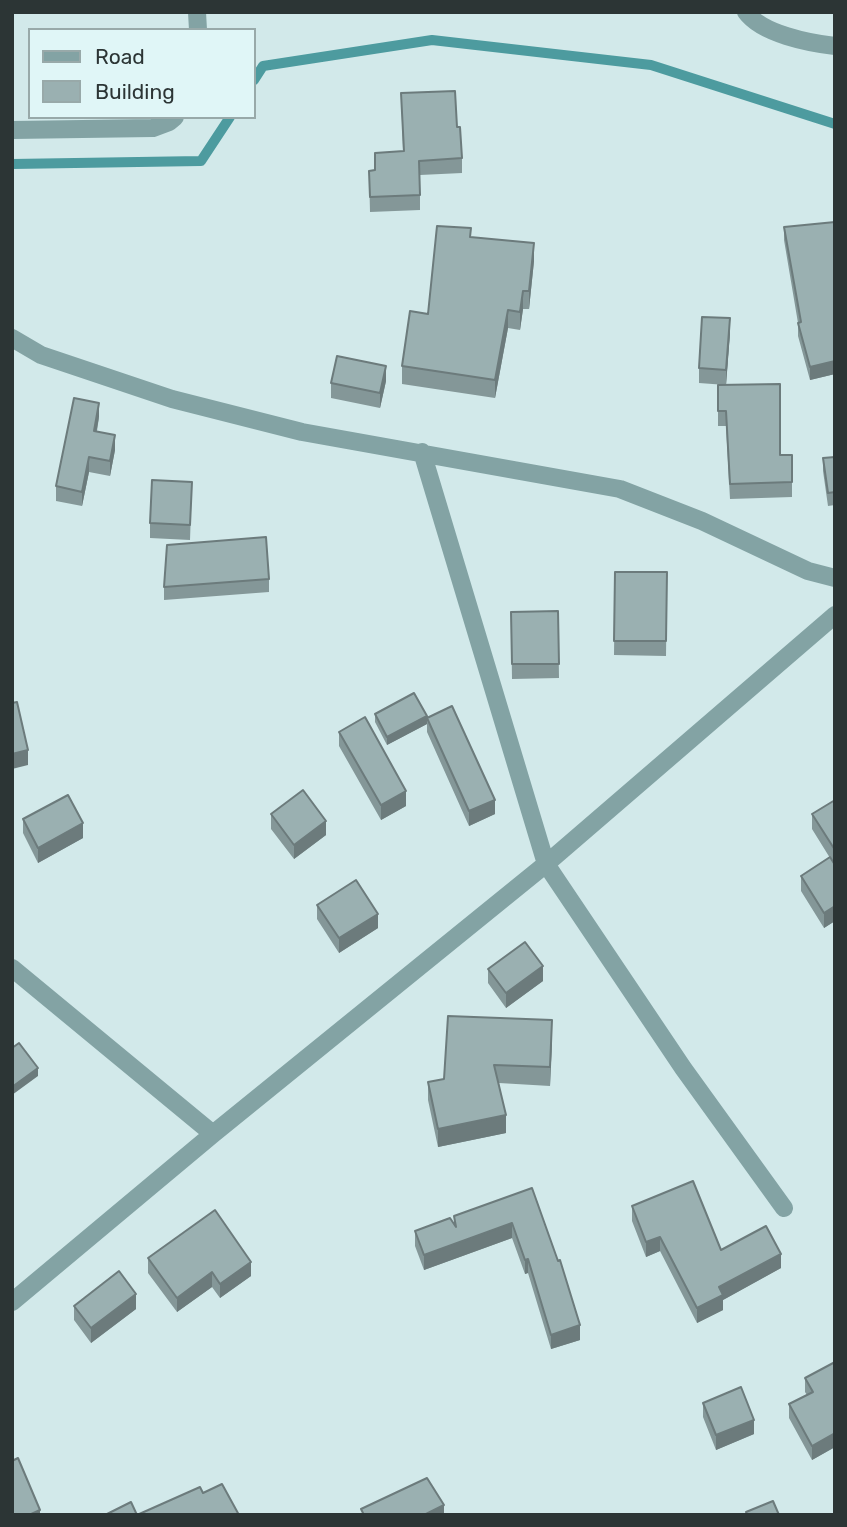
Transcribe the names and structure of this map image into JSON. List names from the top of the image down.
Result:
{
  "legend": ["Road", "Building"]
}
